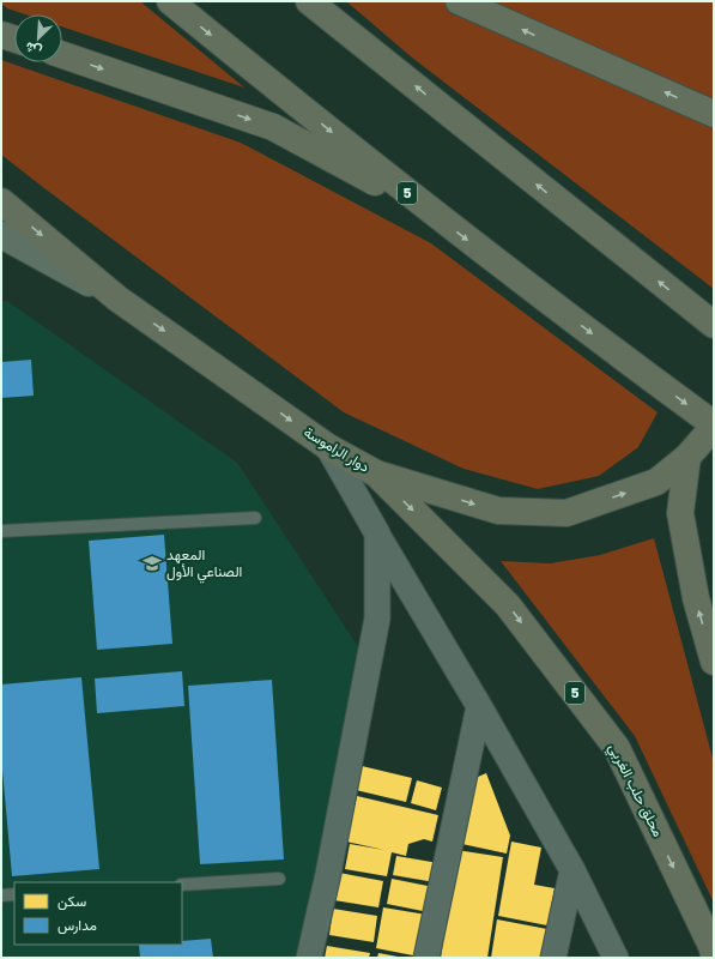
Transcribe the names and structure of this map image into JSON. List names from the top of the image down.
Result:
{
  "streets": {
    "highway": ["5", "دوار الراموسة", "محلق حلب الغربي"]
  },
  "crossings": [
    ["5", "دوار الراموسة"],
    ["دوار الراموسة", "محلق حلب الغربي"]
  ],
  "one_way": ["محلق حلب الغربي"],
  "places": {
    "school or university": ["المعهد الصناعي الأول"]
  },
  "legend": ["سكن", "مدارس"],
  "north": "bottom left"
}
